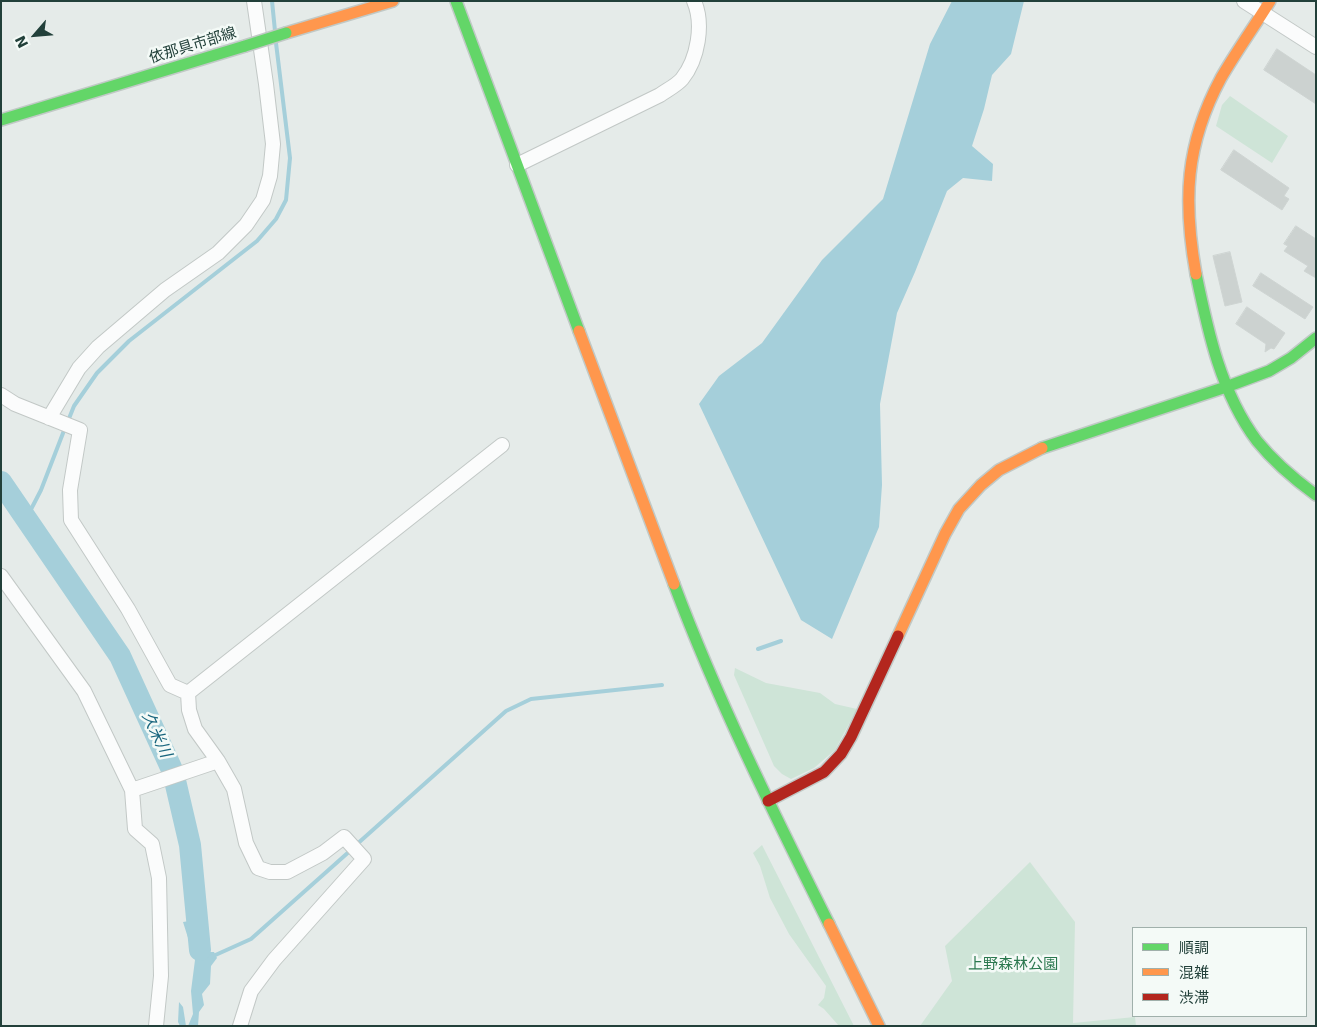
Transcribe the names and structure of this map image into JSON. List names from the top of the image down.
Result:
{
  "streets": {
    "street": ["依那具市部線"]
  },
  "water": ["久米川"],
  "parks": ["上野森林公園"],
  "legend": ["順調", "混雑", "渋滞"],
  "north": "bottom left"
}
